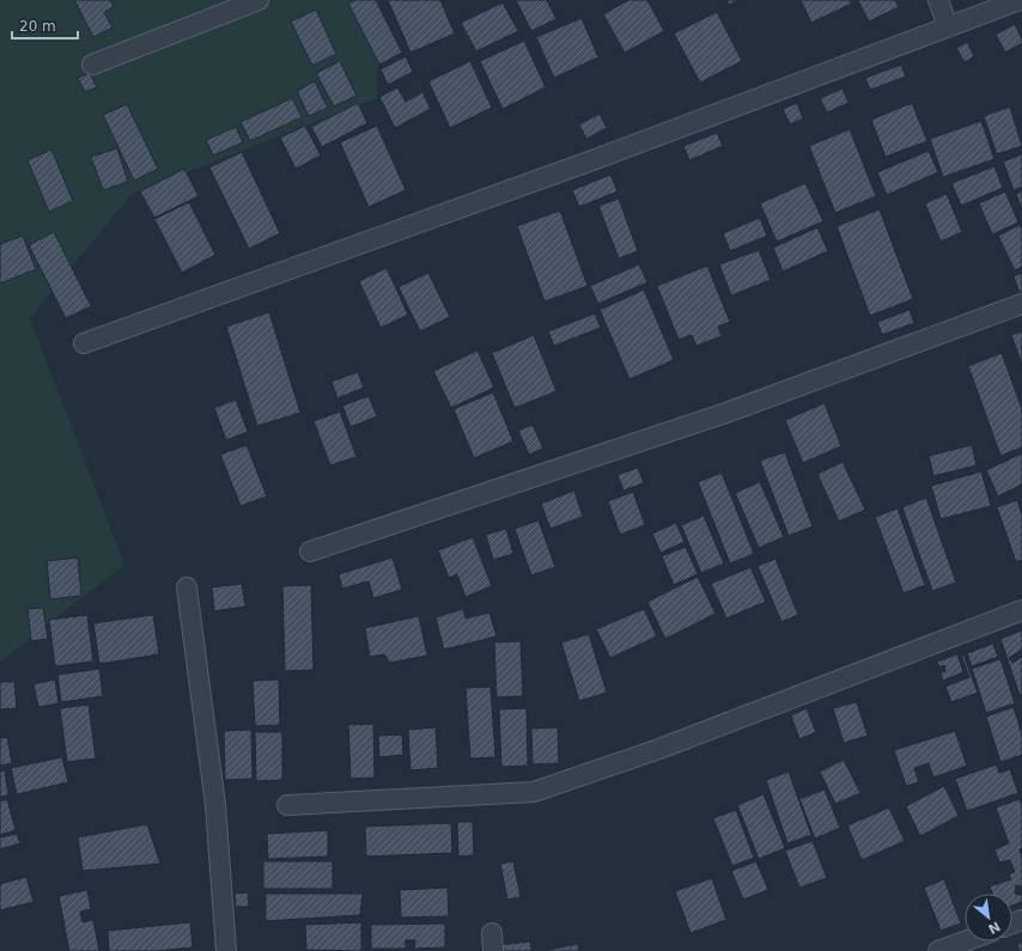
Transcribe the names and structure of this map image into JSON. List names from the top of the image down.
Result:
{
  "scale_bar": "20 m",
  "north": "bottom right"
}
